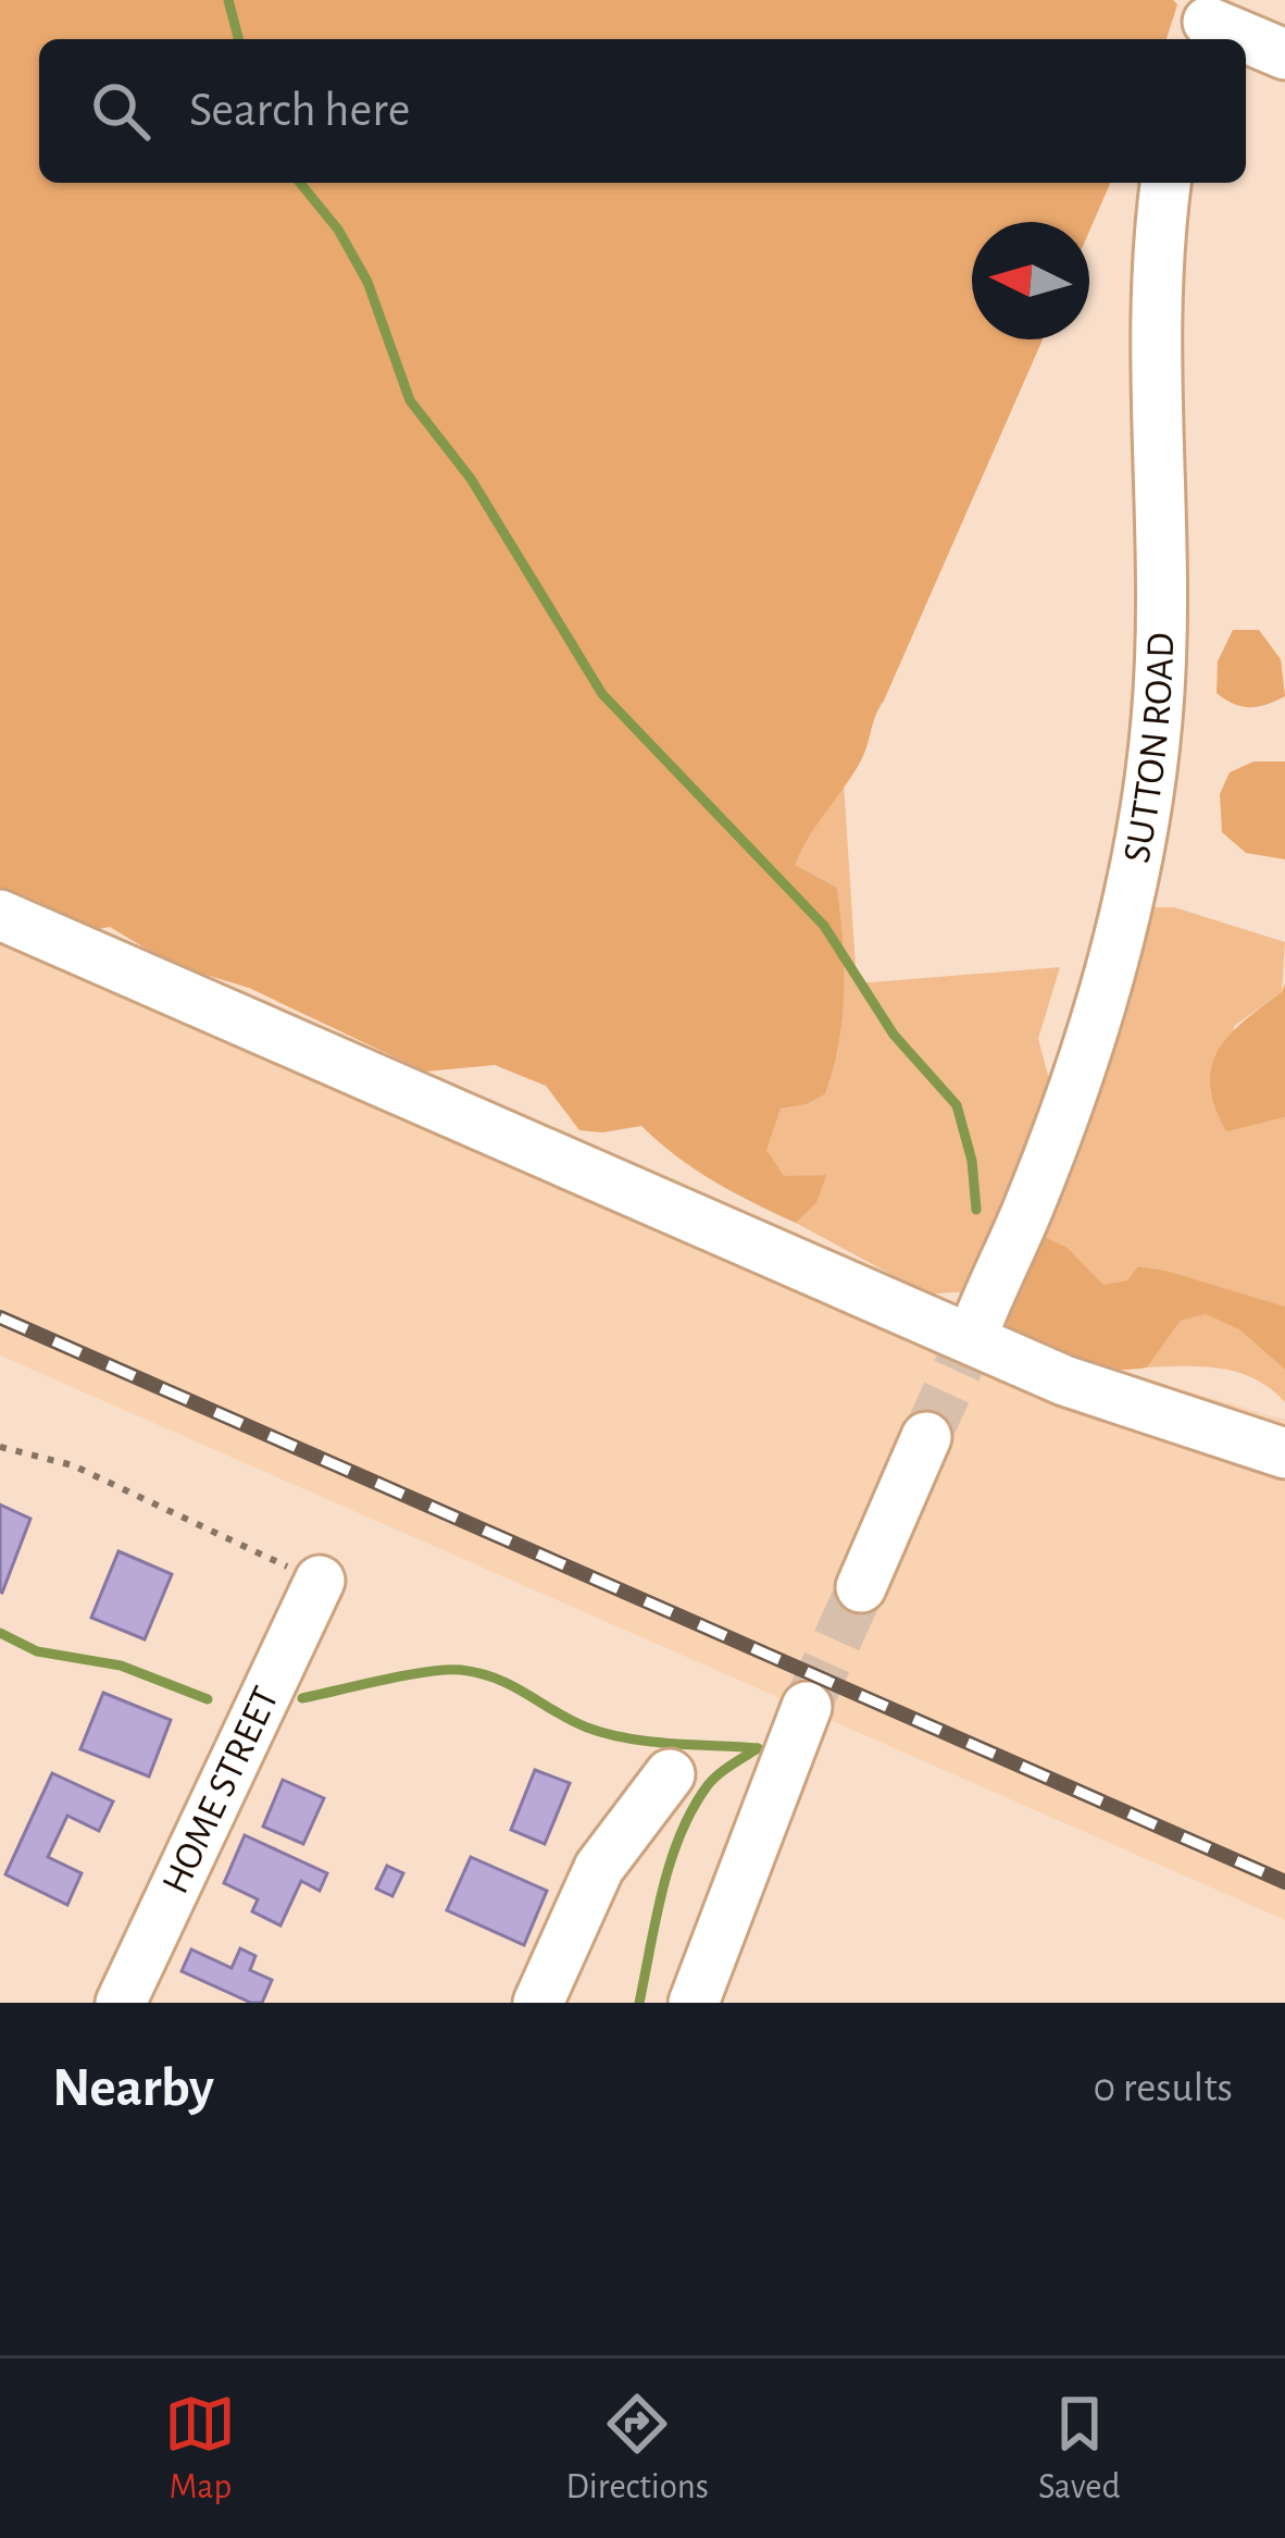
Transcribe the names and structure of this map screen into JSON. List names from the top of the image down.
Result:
{
  "streets": {
    "street": ["SUTTON ROAD", "HOME STREET"]
  },
  "north": "left",
  "page": {
    "search": "Search here",
    "heading": ["Nearby", "0 results"],
    "nav": ["Map", "Directions", "Saved"]
  }
}
